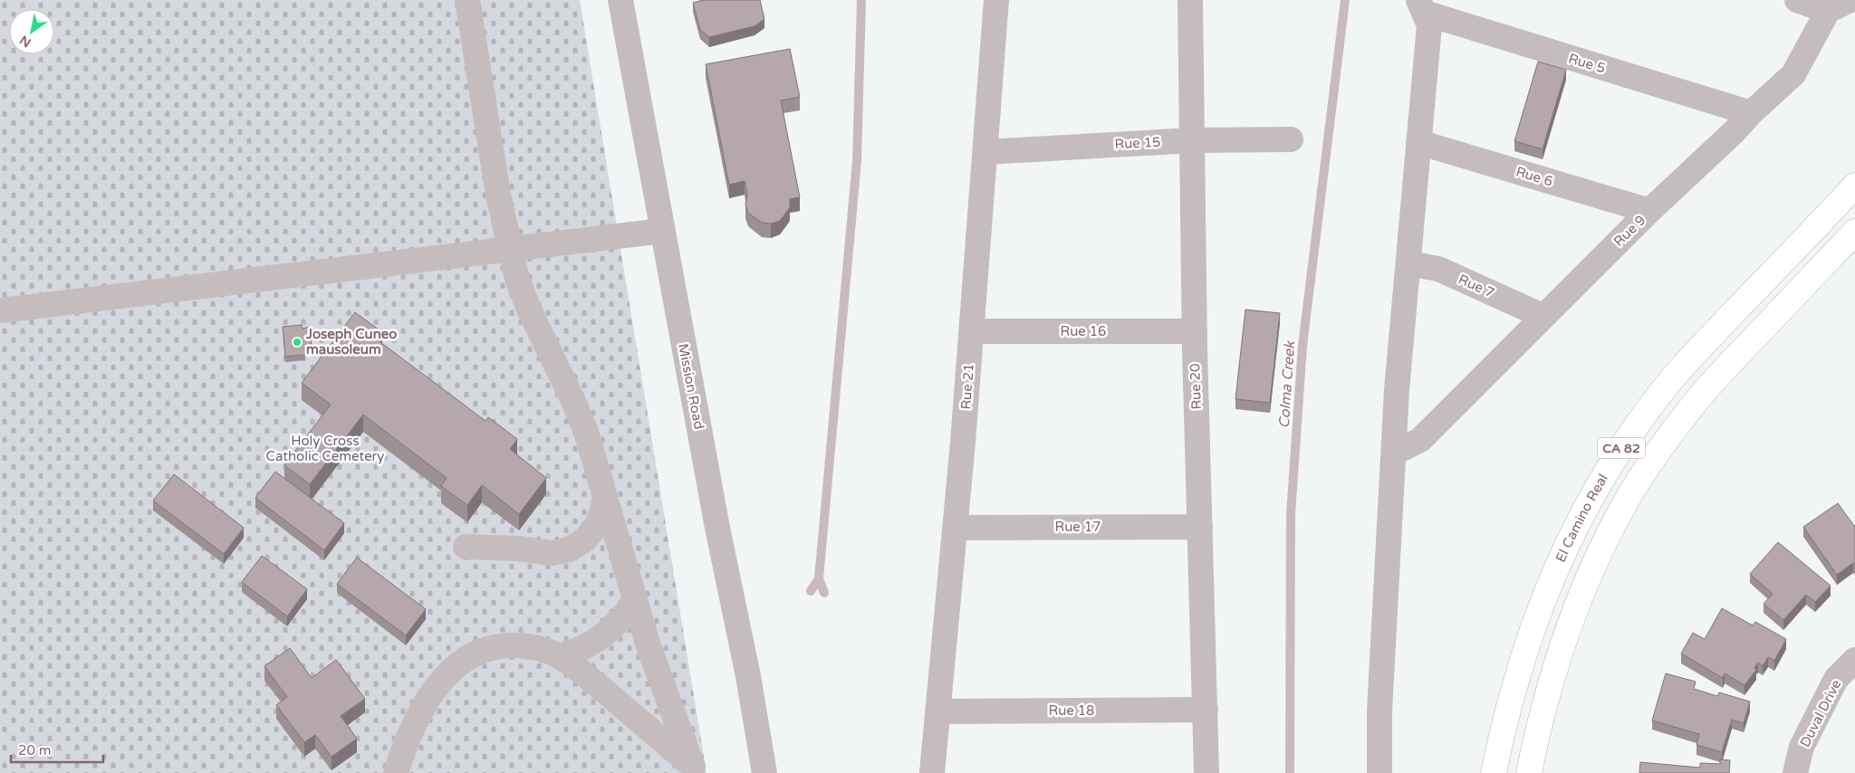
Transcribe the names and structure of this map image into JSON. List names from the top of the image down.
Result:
{
  "streets": {
    "main road": ["CA 82", "El Camino Real"],
    "street": [
      "Rue 5",
      "Rue 15",
      "Rue 6",
      "Rue 9",
      "Rue 7",
      "Rue 16",
      "Mission Road",
      "Rue 21",
      "Rue 20",
      "Rue 17",
      "Rue 18",
      "Duval Drive"
    ]
  },
  "crossings": [
    ["Rue 5", "Rue 9"],
    ["Rue 15", "Rue 21"],
    ["Rue 15", "Rue 20"],
    ["Rue 6", "Rue 9"],
    ["Rue 9", "Rue 7"],
    ["Rue 16", "Rue 21"],
    ["Rue 16", "Rue 20"],
    ["Rue 21", "Rue 17"],
    ["Rue 21", "Rue 18"],
    ["Rue 20", "Rue 17"],
    ["Rue 20", "Rue 18"]
  ],
  "water": ["Colma Creek"],
  "parks": ["Holy Cross Catholic Cemetery"],
  "places": ["Joseph Cuneo mausoleum"],
  "scale_bar": "20 m",
  "north": "bottom left"
}
